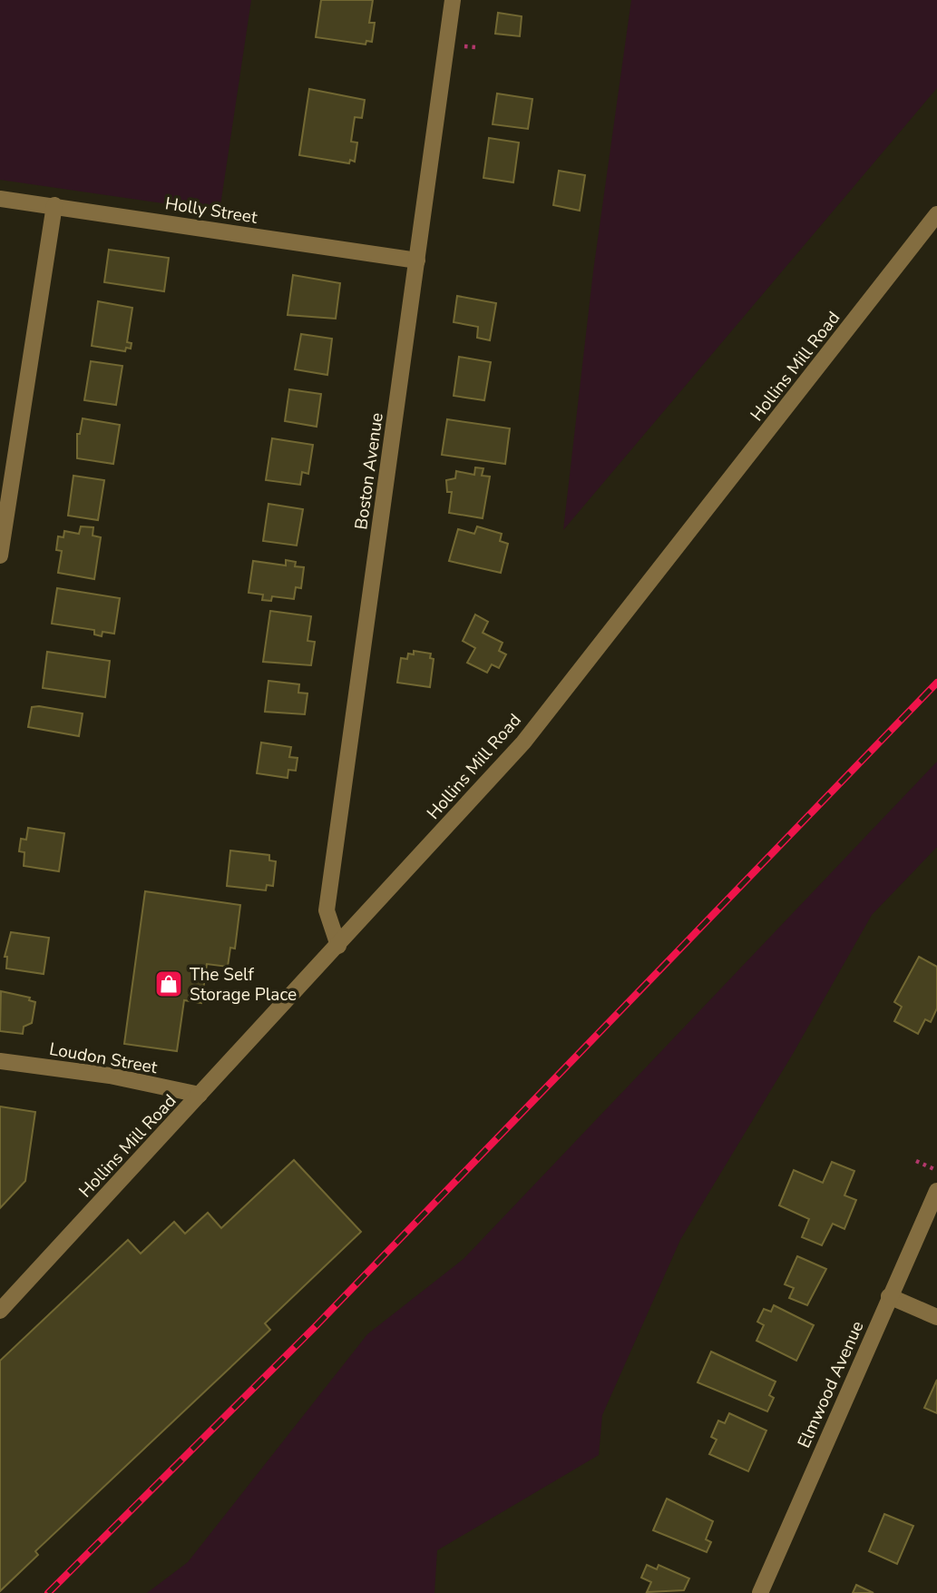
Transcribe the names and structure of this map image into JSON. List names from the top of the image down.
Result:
{
  "streets": {
    "street": [
      "Holly Street",
      "Hollins Mill Road",
      "Boston Avenue",
      "Loudon Street",
      "Elmwood Avenue"
    ]
  },
  "crossings": [
    ["Holly Street", "Boston Avenue"],
    ["Hollins Mill Road", "Boston Avenue"],
    ["Hollins Mill Road", "Loudon Street"]
  ],
  "places": {
    "shop": ["The Self Storage Place"]
  }
}
